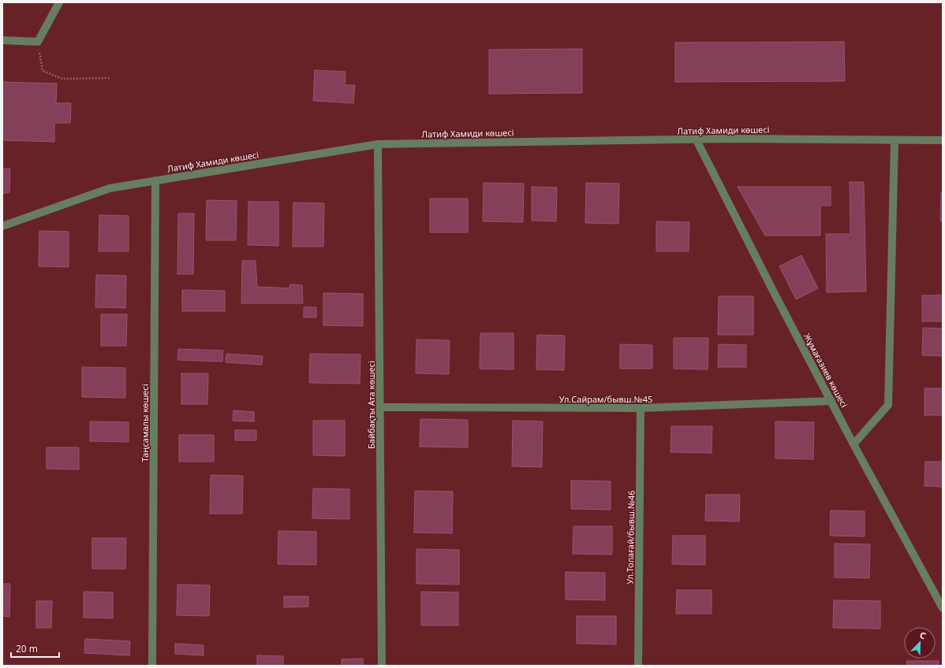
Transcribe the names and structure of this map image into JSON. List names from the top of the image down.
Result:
{
  "streets": {
    "street": [
      "Латиф Хамиди көшесі",
      "Жұмағазиев көшесі",
      "Ул.Сайрам/бывш.№45",
      "Байбақты Ата көшесі",
      "Таңсамалы көшесі",
      "Ул.Толағай/бывш.№46"
    ]
  },
  "crossings": [
    ["Латиф Хамиди көшесі", "Жұмағазиев көшесі"],
    ["Латиф Хамиди көшесі", "Байбақты Ата көшесі"],
    ["Латиф Хамиди көшесі", "Таңсамалы көшесі"],
    ["Жұмағазиев көшесі", "Ул.Сайрам/бывш.№45"],
    ["Ул.Сайрам/бывш.№45", "Байбақты Ата көшесі"],
    ["Ул.Сайрам/бывш.№45", "Ул.Толағай/бывш.№46"]
  ],
  "scale_bar": "20 m",
  "north": "top right"
}
